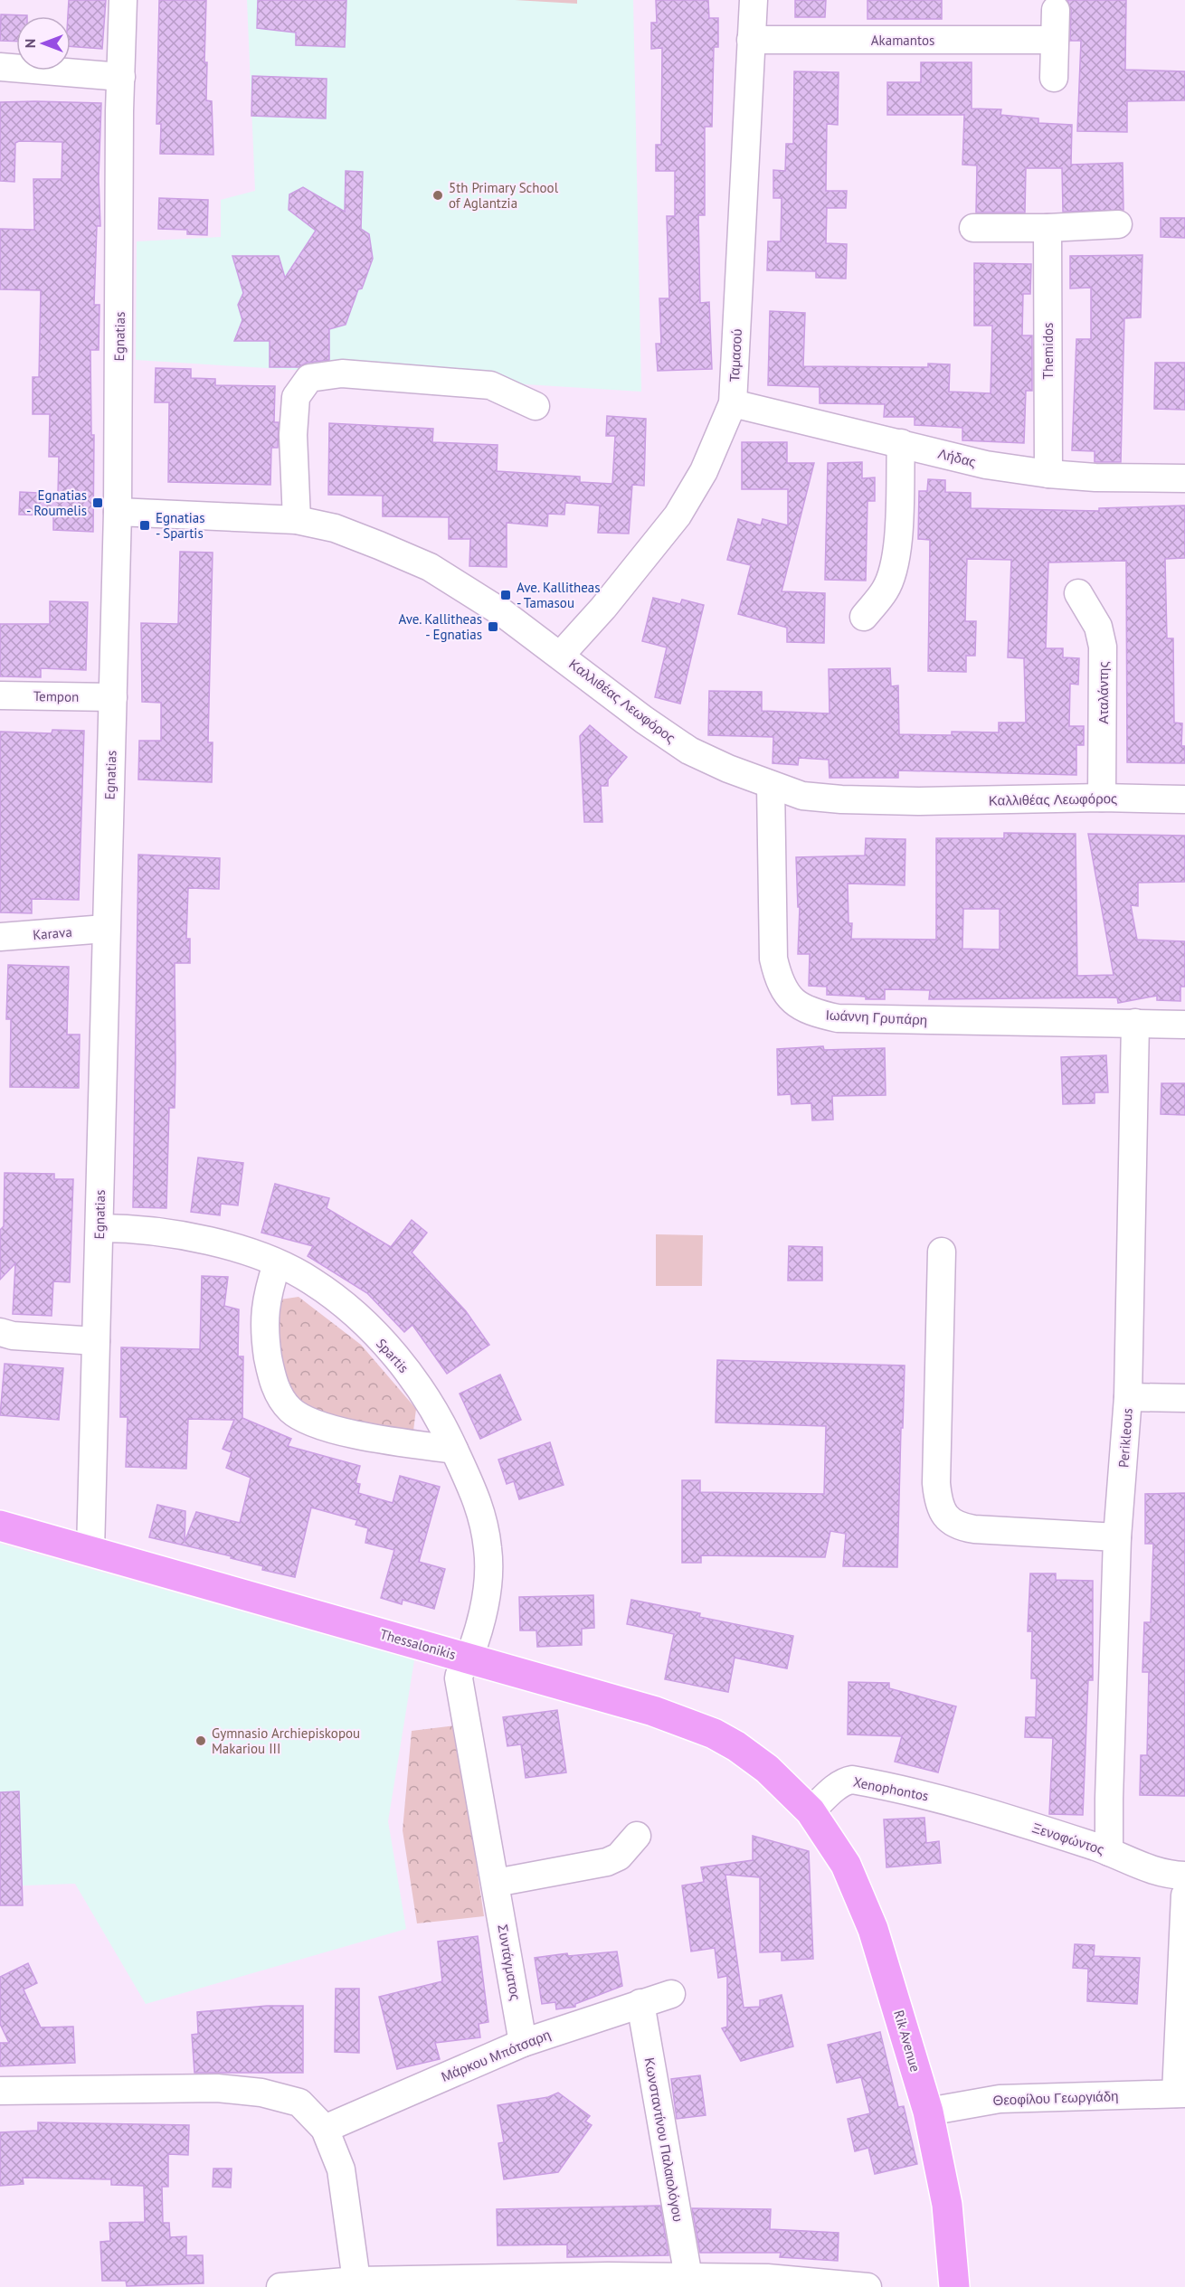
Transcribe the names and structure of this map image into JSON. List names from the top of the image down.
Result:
{
  "streets": {
    "main road": ["Thessalonikis", "Rik Avenue"],
    "street": [
      "Akamantos",
      "Egnatias",
      "Themidos",
      "Ταμασού",
      "Λήδας",
      "Αταλάντης",
      "Tempon",
      "Καλλιθέας Λεωφόρος",
      "Karava",
      "Ιωάννη Γρυπάρη",
      "Spartis",
      "Perikleous",
      "Xenophontos",
      "Ξενοφώντος",
      "Συντάγματος",
      "Μάρκου Μπότσαρη",
      "Θεοφίλου Γεωργιάδη",
      "Κωνσταντίνου Παλαιολόγου"
    ]
  },
  "crossings": [
    ["Akamantos", "Ταμασού"],
    ["Egnatias", "Tempon"],
    ["Egnatias", "Καλλιθέας Λεωφόρος"],
    ["Egnatias", "Karava"],
    ["Egnatias", "Spartis"],
    ["Egnatias", "Thessalonikis"],
    ["Themidos", "Λήδας"],
    ["Ταμασού", "Λήδας"],
    ["Ταμασού", "Καλλιθέας Λεωφόρος"],
    ["Αταλάντης", "Καλλιθέας Λεωφόρος"],
    ["Καλλιθέας Λεωφόρος", "Ιωάννη Γρυπάρη"],
    ["Ιωάννη Γρυπάρη", "Perikleous"],
    ["Spartis", "Thessalonikis"],
    ["Spartis", "Συντάγματος"],
    ["Perikleous", "Ξενοφώντος"],
    ["Thessalonikis", "Xenophontos"],
    ["Thessalonikis", "Συντάγματος"],
    ["Thessalonikis", "Rik Avenue"],
    ["Xenophontos", "Ξενοφώντος"],
    ["Xenophontos", "Rik Avenue"],
    ["Συντάγματος", "Μάρκου Μπότσαρη"],
    ["Rik Avenue", "Θεοφίλου Γεωργιάδη"],
    ["Μάρκου Μπότσαρη", "Κωνσταντίνου Παλαιολόγου"]
  ],
  "places": {
    "other": ["5th Primary School of Aglantzia", "Gymnasio Archiepiskopou Makariou III"],
    "transit": [
      "Egnatias - Roumelis",
      "Egnatias - Spartis",
      "Ave. Kallitheas - Tamasou",
      "Ave. Kallitheas - Egnatias"
    ]
  },
  "north": "left"
}
